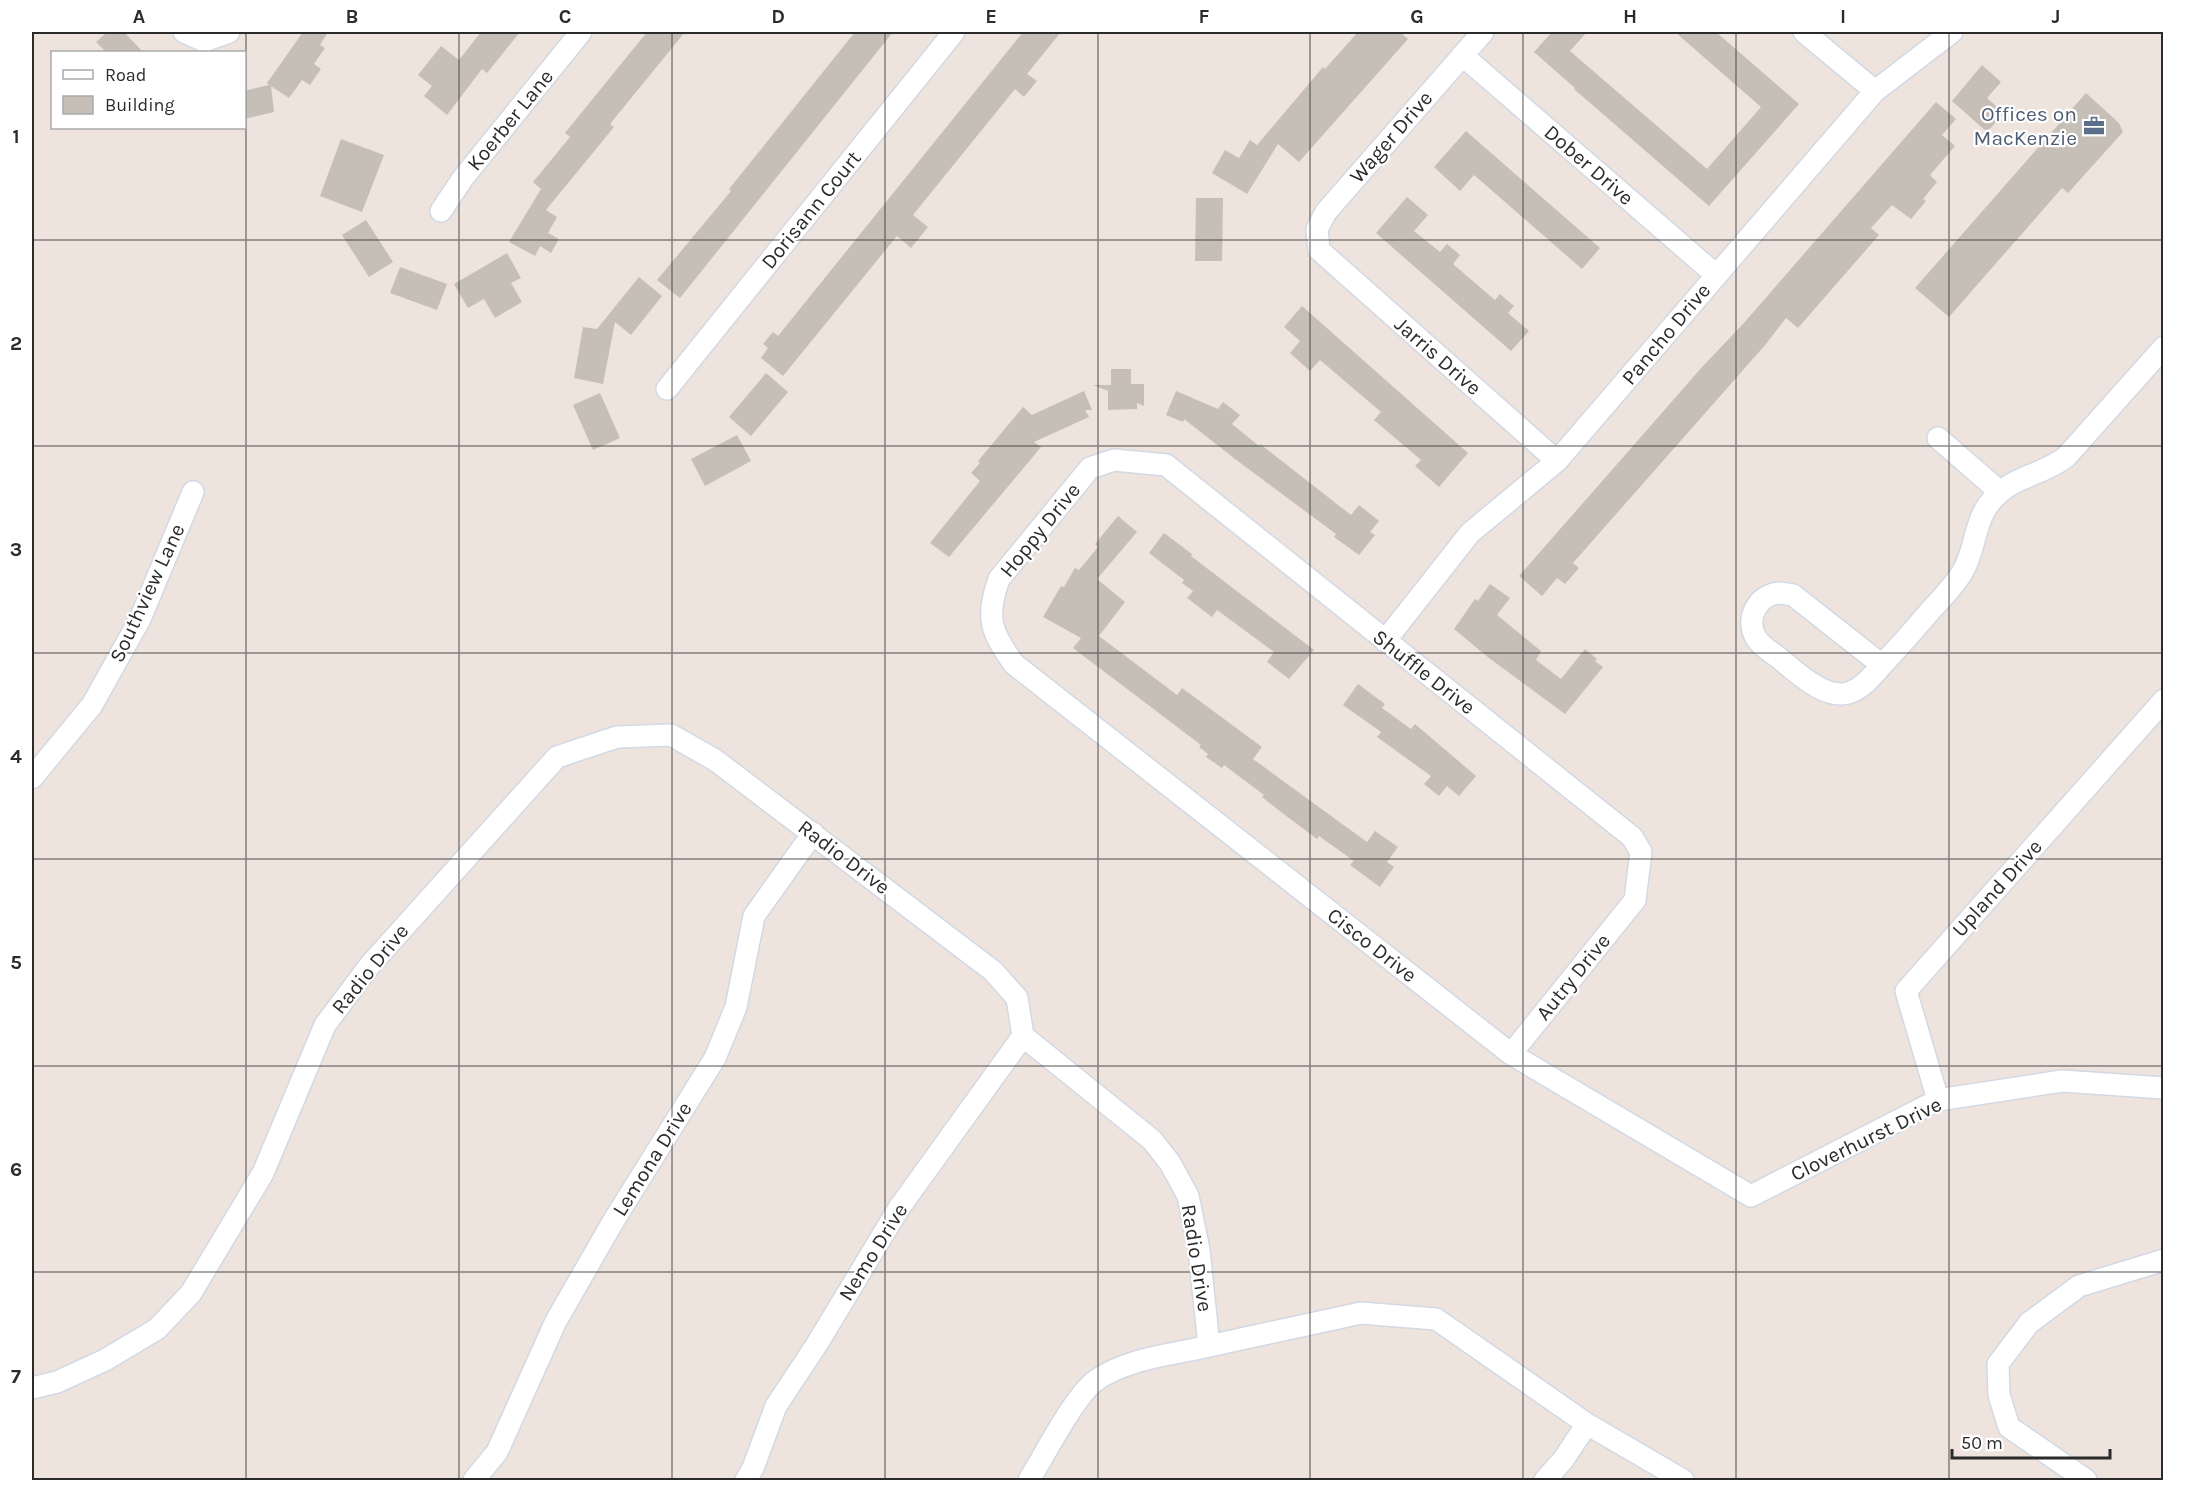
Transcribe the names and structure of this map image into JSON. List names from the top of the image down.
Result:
{
  "streets": {
    "street": [
      "Koerber Lane",
      "Wager Drive",
      "Dober Drive",
      "Dorisann Court",
      "Pancho Drive",
      "Jarris Drive",
      "Hoppy Drive",
      "Southview Lane",
      "Shuffle Drive",
      "Radio Drive",
      "Upland Drive",
      "Cisco Drive",
      "Autry Drive",
      "Cloverhurst Drive",
      "Lemona Drive",
      "Nemo Drive"
    ]
  },
  "crossings": [
    ["Wager Drive", "Dober Drive"],
    ["Wager Drive", "Jarris Drive"],
    ["Dober Drive", "Pancho Drive"],
    ["Pancho Drive", "Jarris Drive"],
    ["Pancho Drive", "Shuffle Drive"],
    ["Hoppy Drive", "Shuffle Drive"],
    ["Hoppy Drive", "Cisco Drive"],
    ["Shuffle Drive", "Autry Drive"],
    ["Radio Drive", "Lemona Drive"],
    ["Radio Drive", "Nemo Drive"],
    ["Upland Drive", "Cloverhurst Drive"],
    ["Cisco Drive", "Autry Drive"],
    ["Cisco Drive", "Cloverhurst Drive"]
  ],
  "places": {
    "office": ["Offices on MacKenzie"]
  },
  "legend": ["Road", "Building"],
  "scale_bar": "50 m",
  "grid": {
    "columns": [
      "A",
      "B",
      "C",
      "D",
      "E",
      "F",
      "G",
      "H",
      "I",
      "J"
    ],
    "rows": [
      "1",
      "2",
      "3",
      "4",
      "5",
      "6",
      "7"
    ]
  }
}
